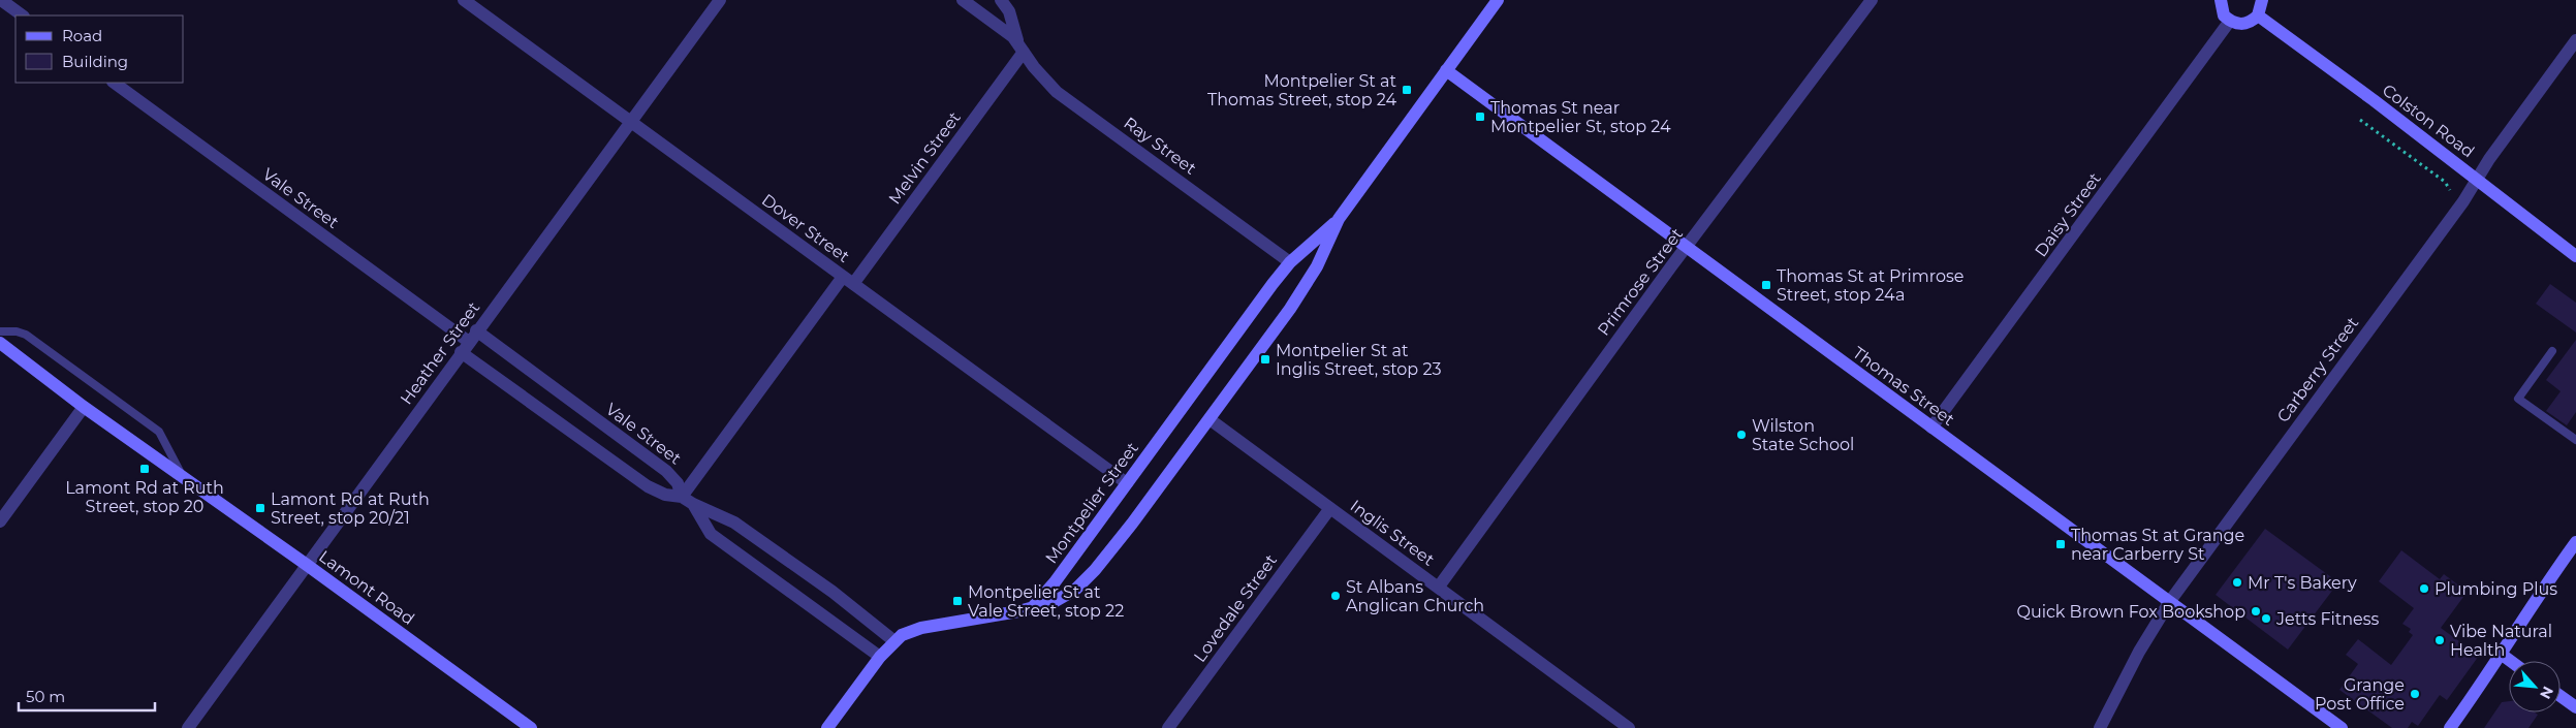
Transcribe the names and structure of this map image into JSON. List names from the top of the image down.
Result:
{
  "streets": {
    "street": [
      "Colston Road",
      "Ray Street",
      "Melvin Street",
      "Vale Street",
      "Daisy Street",
      "Dover Street",
      "Primrose Street",
      "Heather Street",
      "Carberry Street",
      "Thomas Street",
      "Montpelier Street",
      "Inglis Street",
      "Lamont Road",
      "Lovedale Street"
    ]
  },
  "crossings": [
    ["Colston Road", "Carberry Street"],
    ["Ray Street", "Melvin Street"],
    ["Ray Street", "Montpelier Street"],
    ["Melvin Street", "Vale Street"],
    ["Melvin Street", "Dover Street"],
    ["Vale Street", "Heather Street"],
    ["Daisy Street", "Thomas Street"],
    ["Dover Street", "Heather Street"],
    ["Dover Street", "Montpelier Street"],
    ["Primrose Street", "Thomas Street"],
    ["Primrose Street", "Inglis Street"],
    ["Heather Street", "Lamont Road"],
    ["Carberry Street", "Thomas Street"],
    ["Thomas Street", "Montpelier Street"],
    ["Montpelier Street", "Inglis Street"],
    ["Inglis Street", "Lovedale Street"]
  ],
  "places": {
    "transit": [
      "Montpelier St at Thomas Street, stop 24",
      "Thomas St near Montpelier St, stop 24",
      "Thomas St at Primrose Street, stop 24a",
      "Montpelier St at Inglis Street, stop 23",
      "Lamont Rd at Ruth Street, stop 20",
      "Lamont Rd at Ruth Street, stop 20/21",
      "Thomas St at Grange near Carberry St",
      "Montpelier St at Vale Street, stop 22"
    ],
    "other": [
      "Wilston State School",
      "Mr T's Bakery",
      "Plumbing Plus",
      "St Albans Anglican Church",
      "Quick Brown Fox Bookshop",
      "Jetts Fitness",
      "Vibe Natural Health",
      "Grange Post Office"
    ]
  },
  "legend": ["Road", "Building"],
  "scale_bar": "50 m",
  "north": "bottom right"
}
